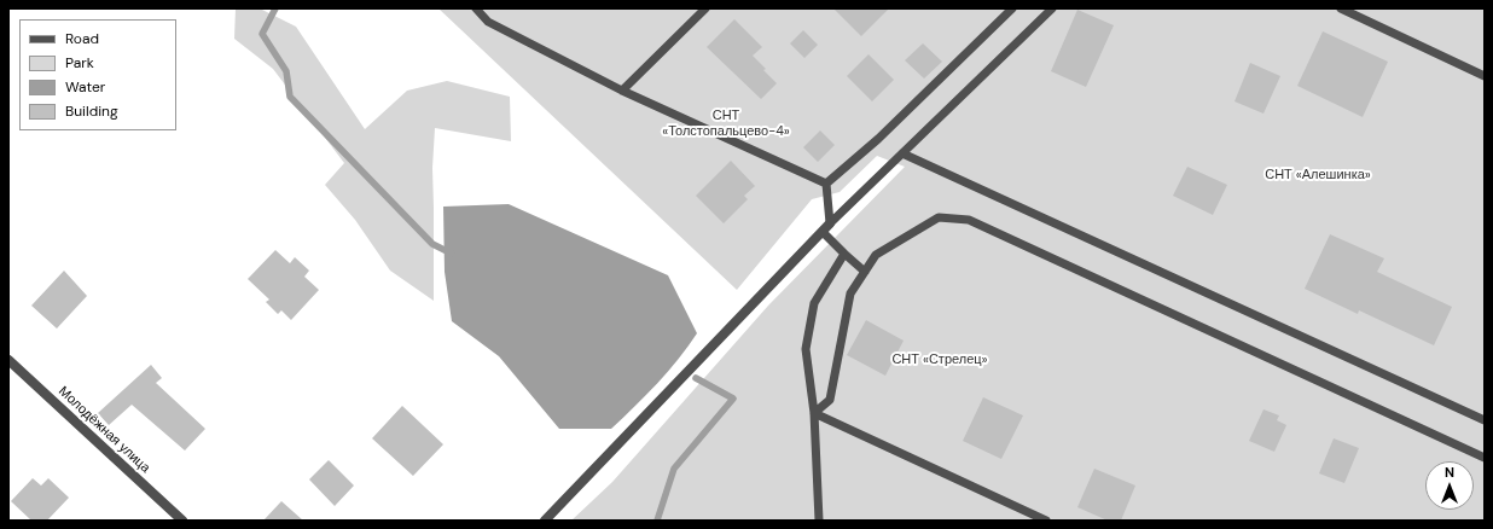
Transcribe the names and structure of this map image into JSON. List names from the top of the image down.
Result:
{
  "streets": {
    "street": ["Молодёжная улица"]
  },
  "parks": ["СНТ «Толстопальцево-4»", "СНТ «Алешинка»", "СНТ «Стрелец»"],
  "legend": [
    "Road",
    "Park",
    "Water",
    "Building"
  ],
  "north": "top"
}
